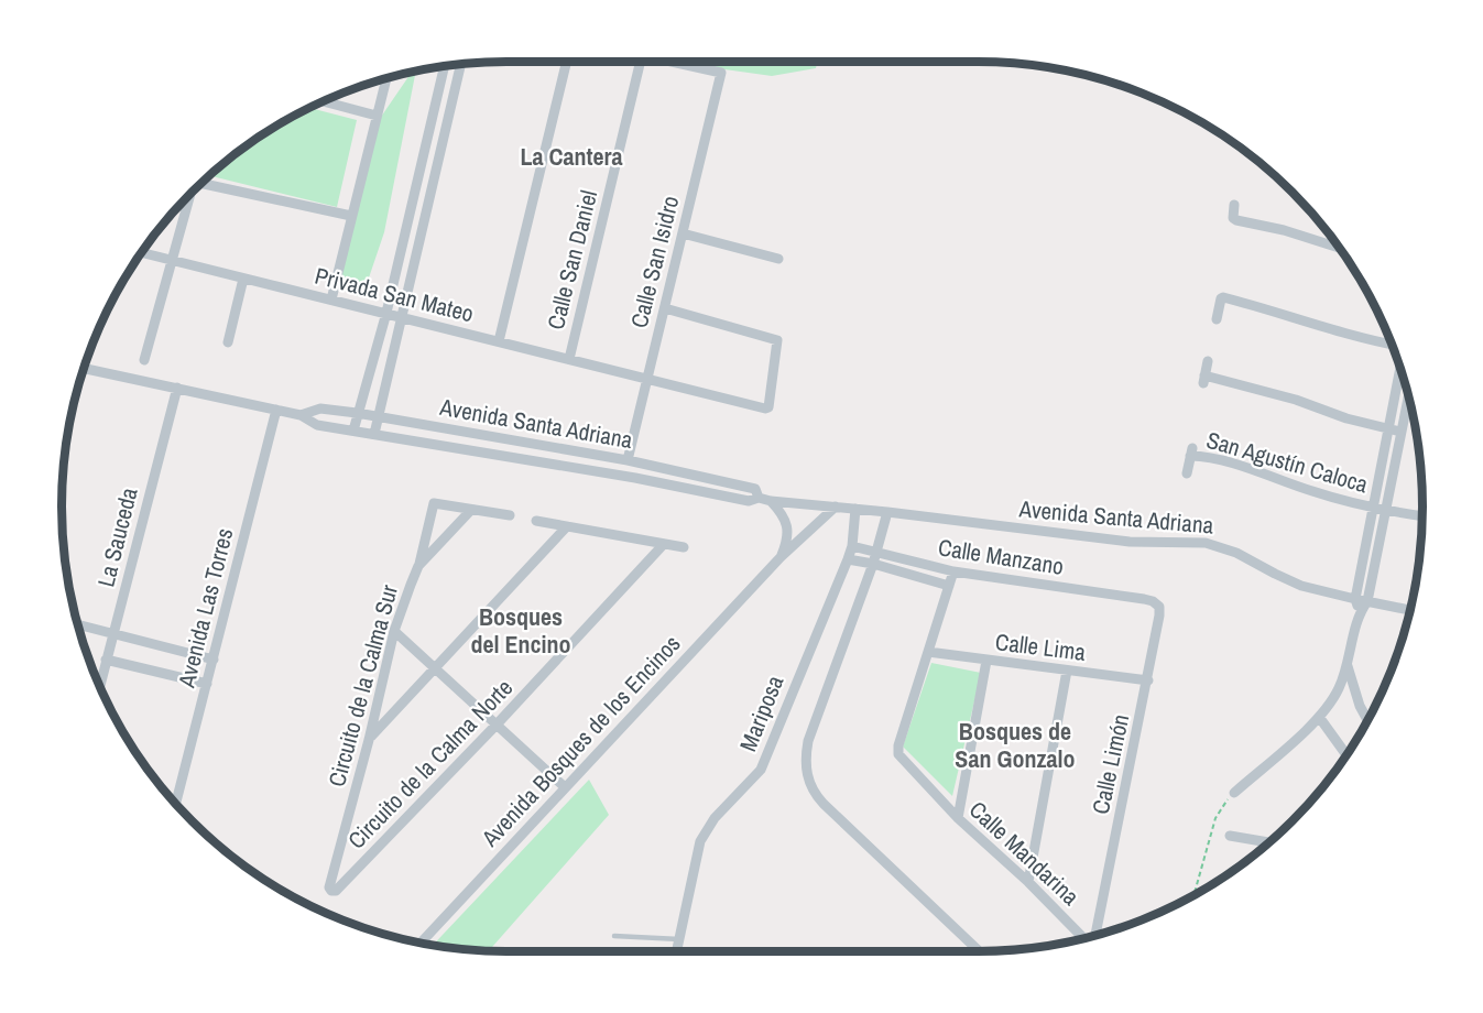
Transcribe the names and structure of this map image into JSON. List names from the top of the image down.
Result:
{
  "streets": {
    "street": [
      "Calle San Daniel",
      "Calle San Isidro",
      "Privada San Mateo",
      "Avenida Santa Adriana",
      "San Agustín Caloca",
      "La Sauceda",
      "Calle Manzano",
      "Avenida Las Torres",
      "Calle Lima",
      "Circuito de la Calma Sur",
      "Mariposa",
      "Avenida Bosques de los Encinos",
      "Circuito de la Calma Norte",
      "Calle Limón",
      "Calle Mandarina"
    ]
  },
  "crossings": [
    ["Calle San Daniel", "Privada San Mateo"],
    ["Calle San Isidro", "Privada San Mateo"],
    ["Calle San Isidro", "Avenida Santa Adriana"],
    ["Avenida Santa Adriana", "La Sauceda"],
    ["Avenida Santa Adriana", "Avenida Las Torres"],
    ["Avenida Santa Adriana", "Mariposa"],
    ["Avenida Santa Adriana", "Avenida Bosques de los Encinos"],
    ["Calle Manzano", "Mariposa"],
    ["Calle Manzano", "Calle Limón"],
    ["Calle Manzano", "Calle Mandarina"],
    ["Calle Lima", "Calle Limón"],
    ["Calle Lima", "Calle Mandarina"],
    ["Circuito de la Calma Sur", "Circuito de la Calma Norte"]
  ],
  "districts": ["La Cantera", "Bosques del Encino", "Bosques de San Gonzalo"]
}
